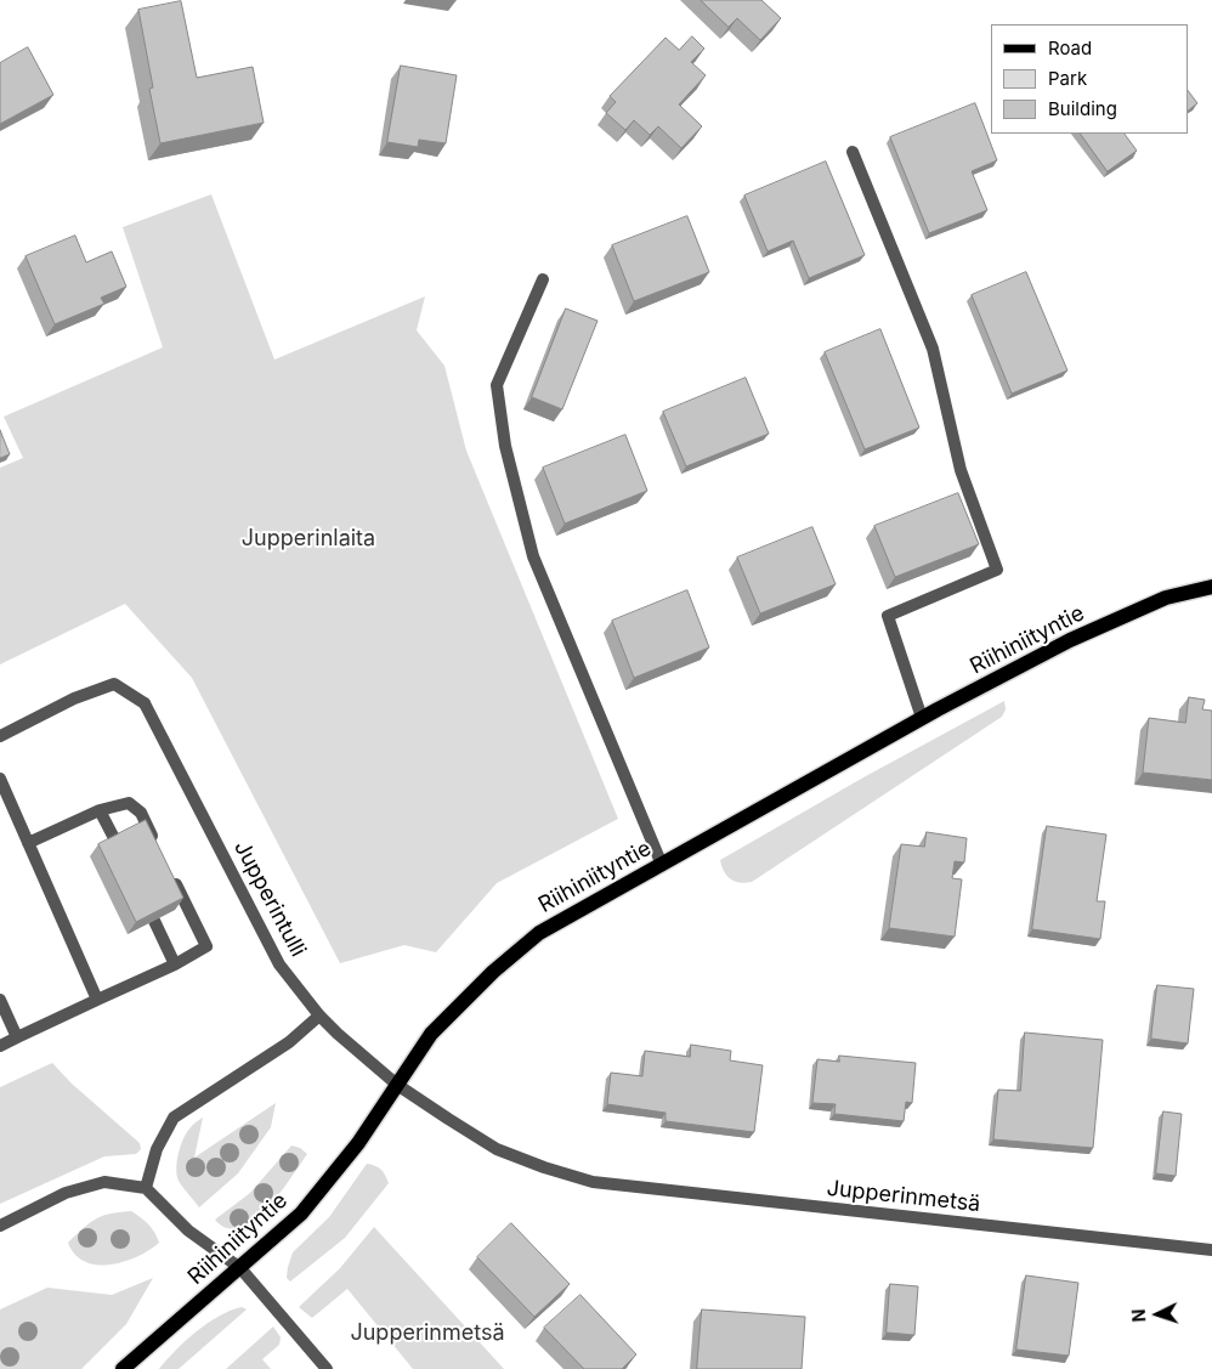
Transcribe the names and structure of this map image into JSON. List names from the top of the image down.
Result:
{
  "streets": {
    "main road": ["Riihiniityntie"],
    "street": ["Jupperintulli", "Jupperinmetsä"]
  },
  "crossings": [
    ["Riihiniityntie", "Jupperintulli"],
    ["Riihiniityntie", "Jupperinmetsä"],
    ["Jupperintulli", "Jupperinmetsä"]
  ],
  "parks": ["Jupperinlaita", "Jupperinmetsä"],
  "legend": ["Road", "Park", "Building"],
  "north": "left"
}
